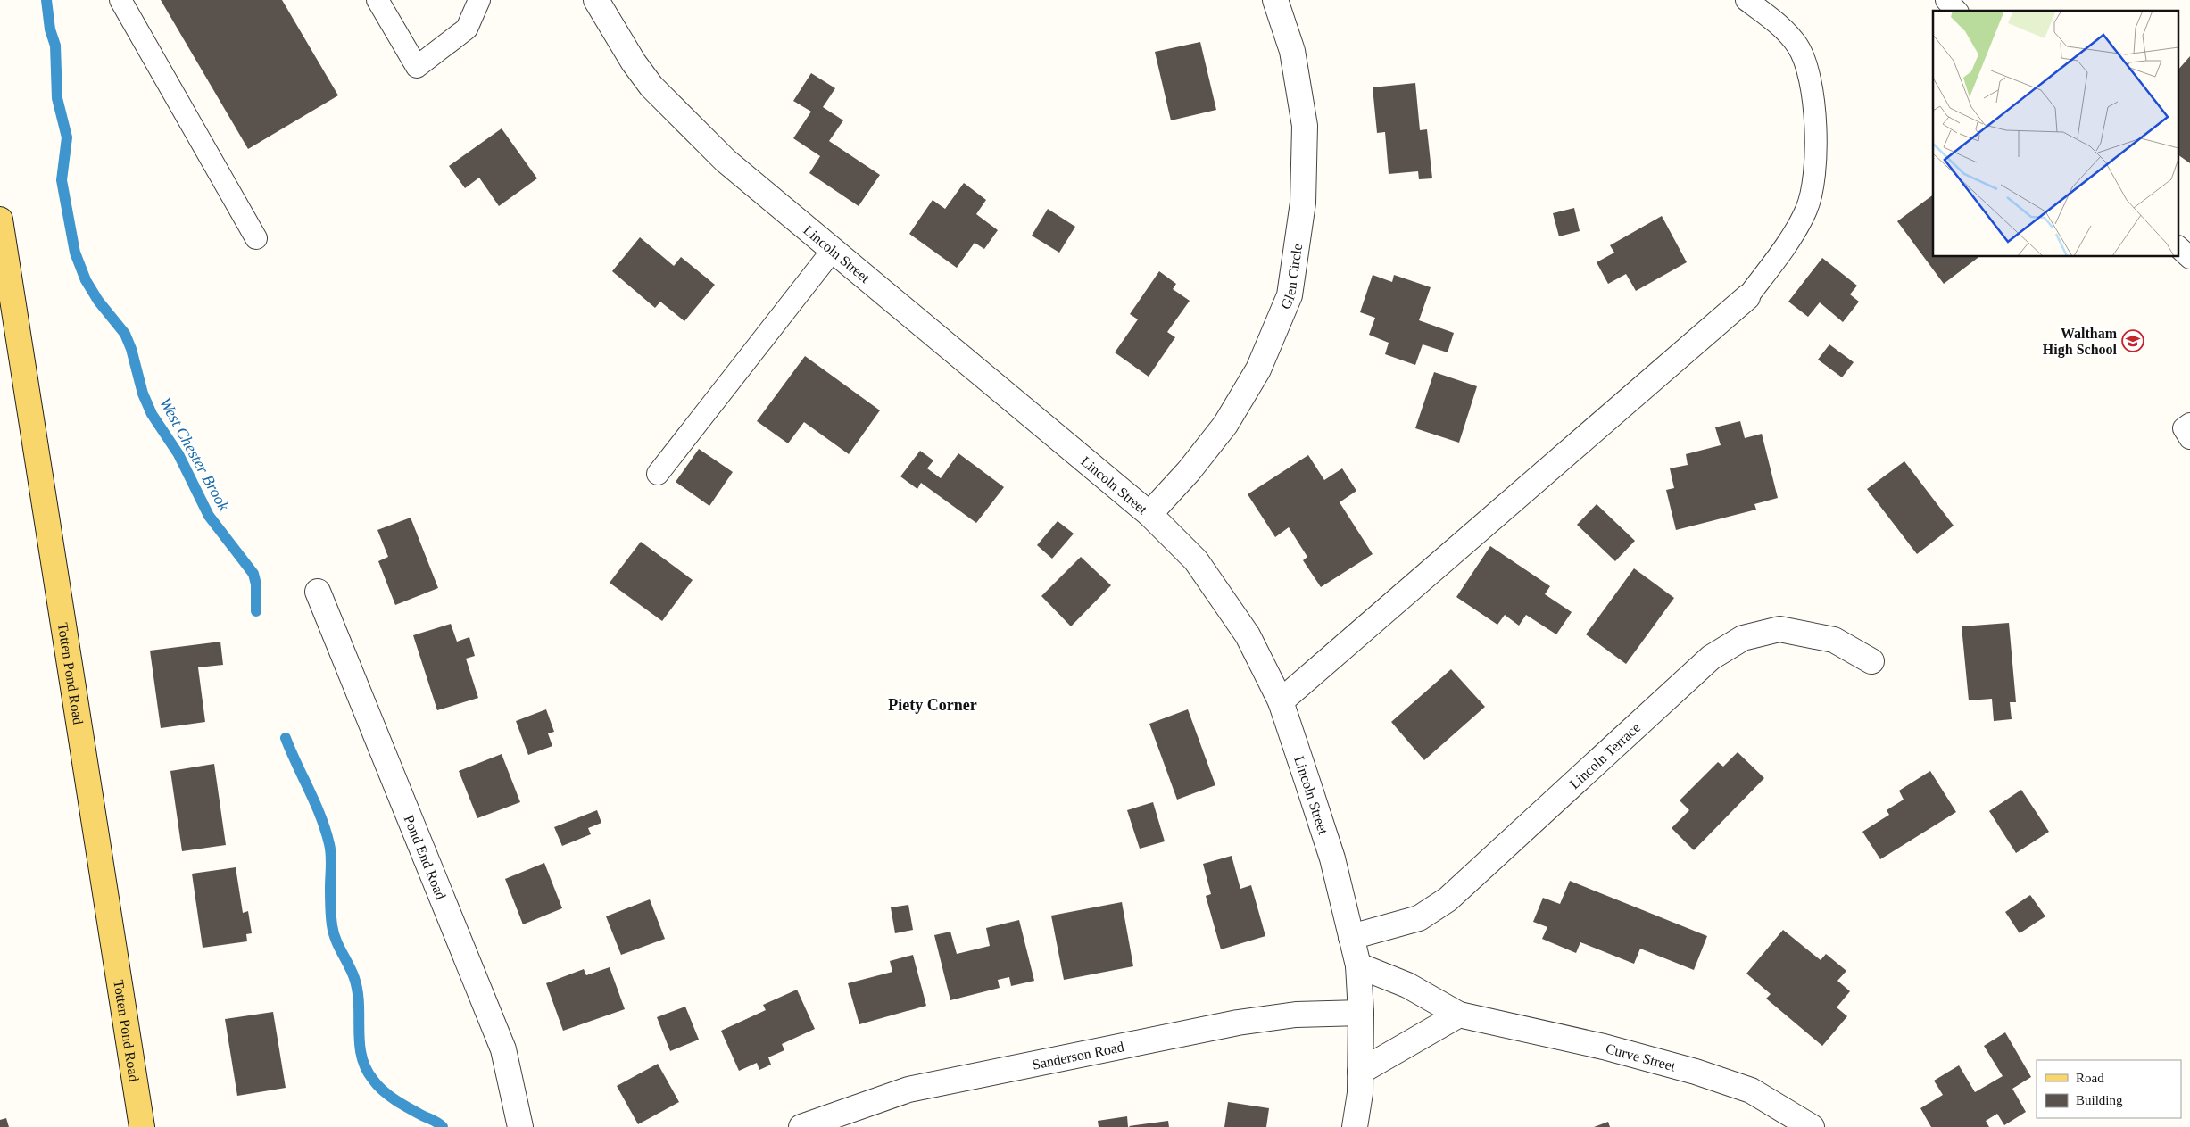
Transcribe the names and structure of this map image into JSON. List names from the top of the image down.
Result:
{
  "streets": {
    "main road": ["Totten Pond Road"],
    "street": [
      "Lincoln Street",
      "Glen Circle",
      "Lincoln Terrace",
      "Pond End Road",
      "Sanderson Road",
      "Curve Street"
    ]
  },
  "crossings": [
    ["Lincoln Street", "Glen Circle"],
    ["Lincoln Street", "Lincoln Terrace"],
    ["Lincoln Street", "Sanderson Road"],
    ["Lincoln Street", "Curve Street"]
  ],
  "districts": ["Piety Corner"],
  "water": ["West Chester Brook"],
  "places": {
    "school or university": ["Waltham High School"]
  },
  "legend": ["Road", "Building"]
}
